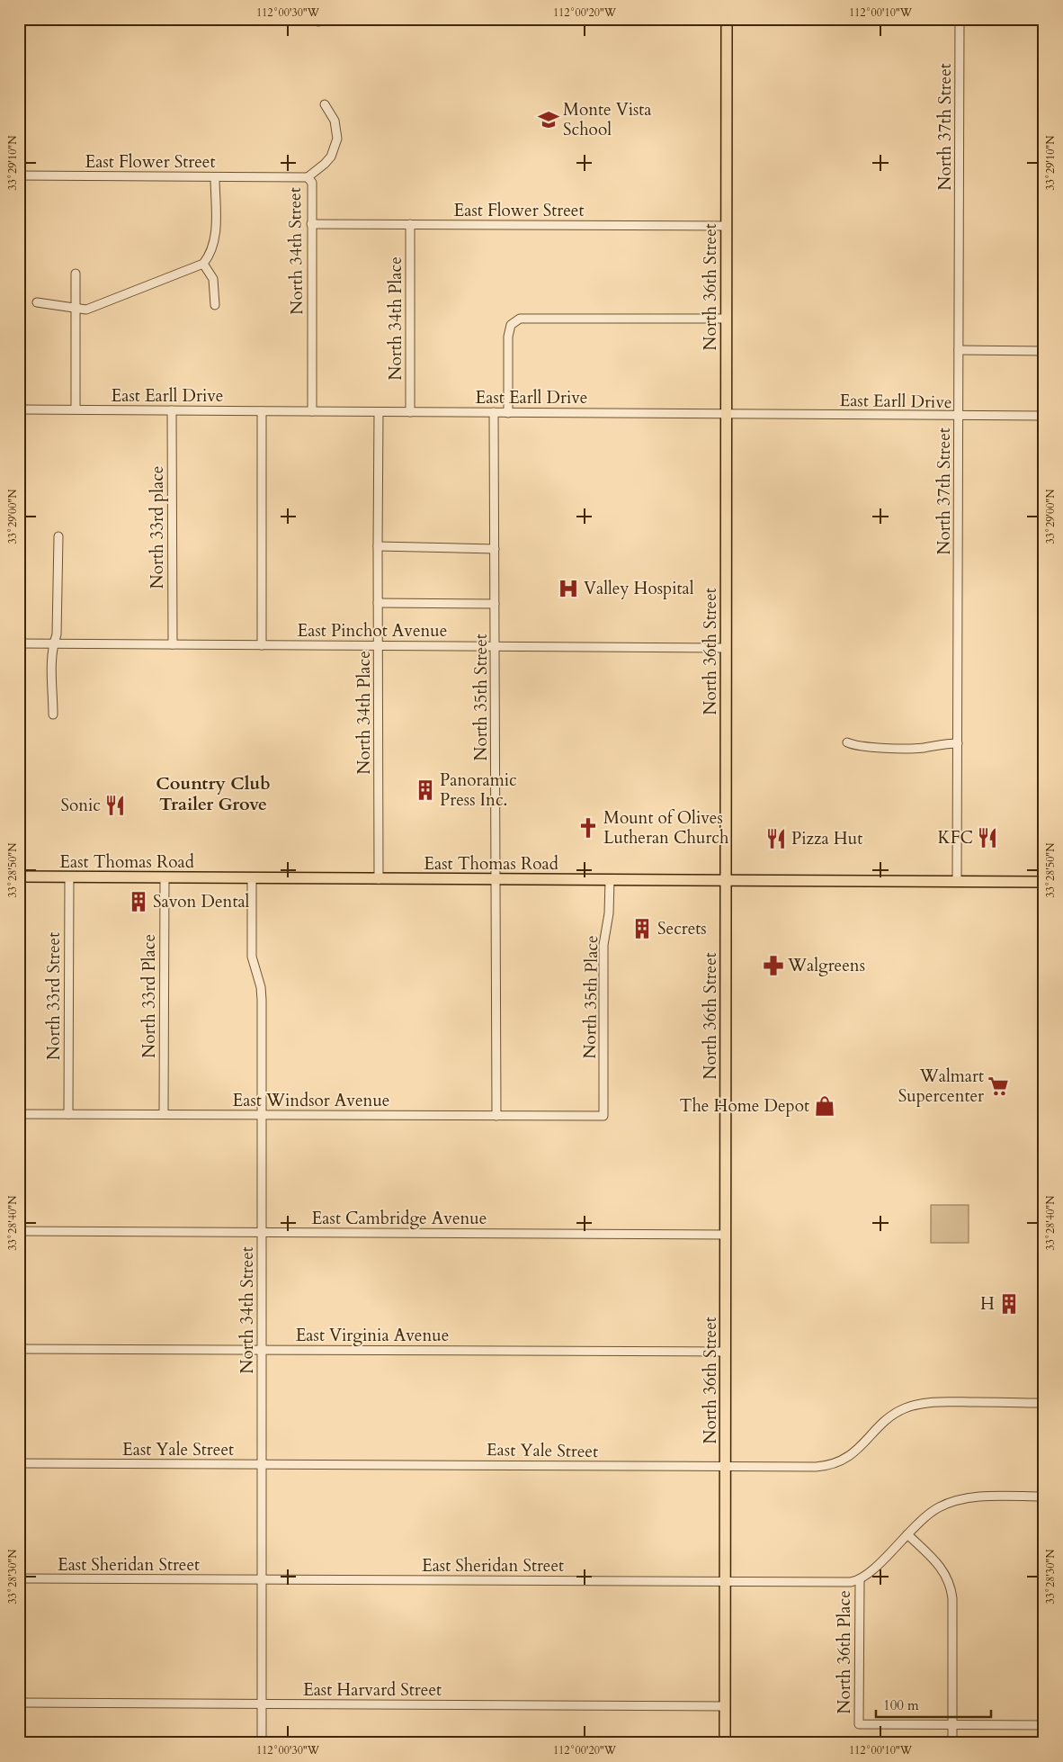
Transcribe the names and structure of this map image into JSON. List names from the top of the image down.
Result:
{
  "streets": {
    "main road": ["North 36th Street", "East Thomas Road"],
    "street": [
      "North 37th Street",
      "East Flower Street",
      "North 34th Street",
      "North 34th Place",
      "East Earll Drive",
      "North 33rd place",
      "East Pinchot Avenue",
      "North 35th Street",
      "North 33rd Street",
      "North 33rd Place",
      "North 35th Place",
      "East Windsor Avenue",
      "East Cambridge Avenue",
      "East Virginia Avenue",
      "East Yale Street",
      "East Sheridan Street",
      "North 36th Place",
      "East Harvard Street"
    ]
  },
  "crossings": [
    ["North 37th Street", "East Earll Drive"],
    ["North 37th Street", "East Thomas Road"],
    ["East Flower Street", "North 34th Street"],
    ["East Flower Street", "North 36th Street"],
    ["East Flower Street", "North 34th Place"],
    ["North 34th Street", "East Earll Drive"],
    ["North 34th Street", "East Thomas Road"],
    ["North 34th Street", "East Windsor Avenue"],
    ["North 34th Street", "East Cambridge Avenue"],
    ["North 34th Street", "East Virginia Avenue"],
    ["North 34th Street", "East Yale Street"],
    ["North 34th Street", "East Sheridan Street"],
    ["North 34th Street", "East Harvard Street"],
    ["North 36th Street", "East Earll Drive"],
    ["North 36th Street", "East Pinchot Avenue"],
    ["North 36th Street", "East Thomas Road"],
    ["North 36th Street", "East Cambridge Avenue"],
    ["North 36th Street", "East Virginia Avenue"],
    ["North 36th Street", "East Yale Street"],
    ["North 36th Street", "East Sheridan Street"],
    ["North 36th Street", "East Harvard Street"],
    ["North 34th Place", "East Earll Drive"],
    ["North 34th Place", "East Pinchot Avenue"],
    ["North 34th Place", "East Thomas Road"],
    ["East Earll Drive", "North 33rd place"],
    ["East Earll Drive", "North 35th Street"],
    ["North 33rd place", "East Pinchot Avenue"],
    ["East Pinchot Avenue", "North 35th Street"],
    ["North 35th Street", "East Thomas Road"],
    ["North 35th Street", "East Windsor Avenue"],
    ["East Thomas Road", "North 33rd Street"],
    ["East Thomas Road", "North 33rd Place"],
    ["East Thomas Road", "North 35th Place"],
    ["North 33rd Street", "East Windsor Avenue"],
    ["North 33rd Place", "East Windsor Avenue"],
    ["North 35th Place", "East Windsor Avenue"],
    ["East Sheridan Street", "North 36th Place"]
  ],
  "districts": ["Country Club Trailer Grove"],
  "places": {
    "school or university": ["Monte Vista School"],
    "hospital": ["Valley Hospital"],
    "building": [
      "Panoramic Press Inc.",
      "Savon Dental",
      "Secrets",
      "H"
    ],
    "restaurant": ["Sonic", "KFC", "Pizza Hut"],
    "church": ["Mount of Olives Lutheran Church"],
    "pharmacy": ["Walgreens"],
    "supermarket": ["Walmart Supercenter"],
    "shop": ["The Home Depot"]
  },
  "scale_bar": "100 m",
  "coordinates": [
    "112°00'30\"W",
    "112°00'20\"W",
    "112°00'10\"W",
    "33°29'10\"N",
    "33°29'00\"N",
    "33°28'50\"N",
    "33°28'40\"N",
    "33°28'30\"N"
  ]
}
